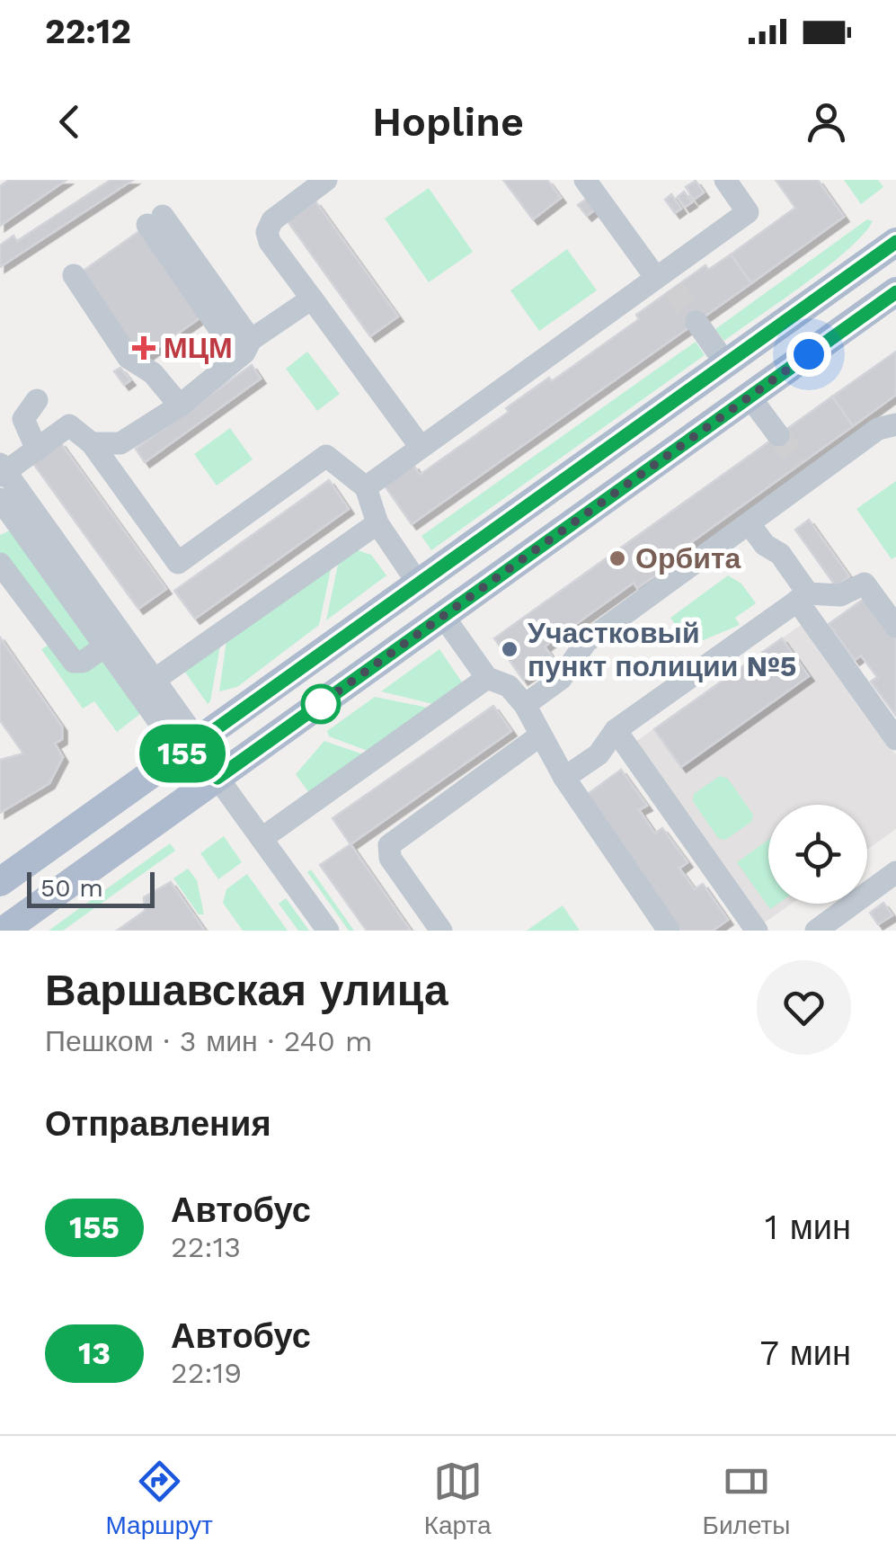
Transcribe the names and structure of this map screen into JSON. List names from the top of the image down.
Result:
{
  "places": {
    "health": ["МЦМ"],
    "other": ["Орбита", "Участковый пункт полиции №5"]
  },
  "lines": ["bus line 155"],
  "scale_bar": "50 m",
  "page": {
    "status": "22:12",
    "header": "Hopline",
    "on_map": "155",
    "scale": "50 m",
    "heading": [
      ["Варшавская улица", "Пешком · 3 мин · 240 m"],
      "Отправления"
    ],
    "list": [
      {
        "mark": "155",
        "name": "Автобус",
        "note": "22:13",
        "value": "1 мин"
      },
      {
        "mark": "13",
        "name": "Автобус",
        "note": "22:19",
        "value": "7 мин"
      }
    ],
    "tabs": ["Маршрут", "Карта", "Билеты"]
  }
}
